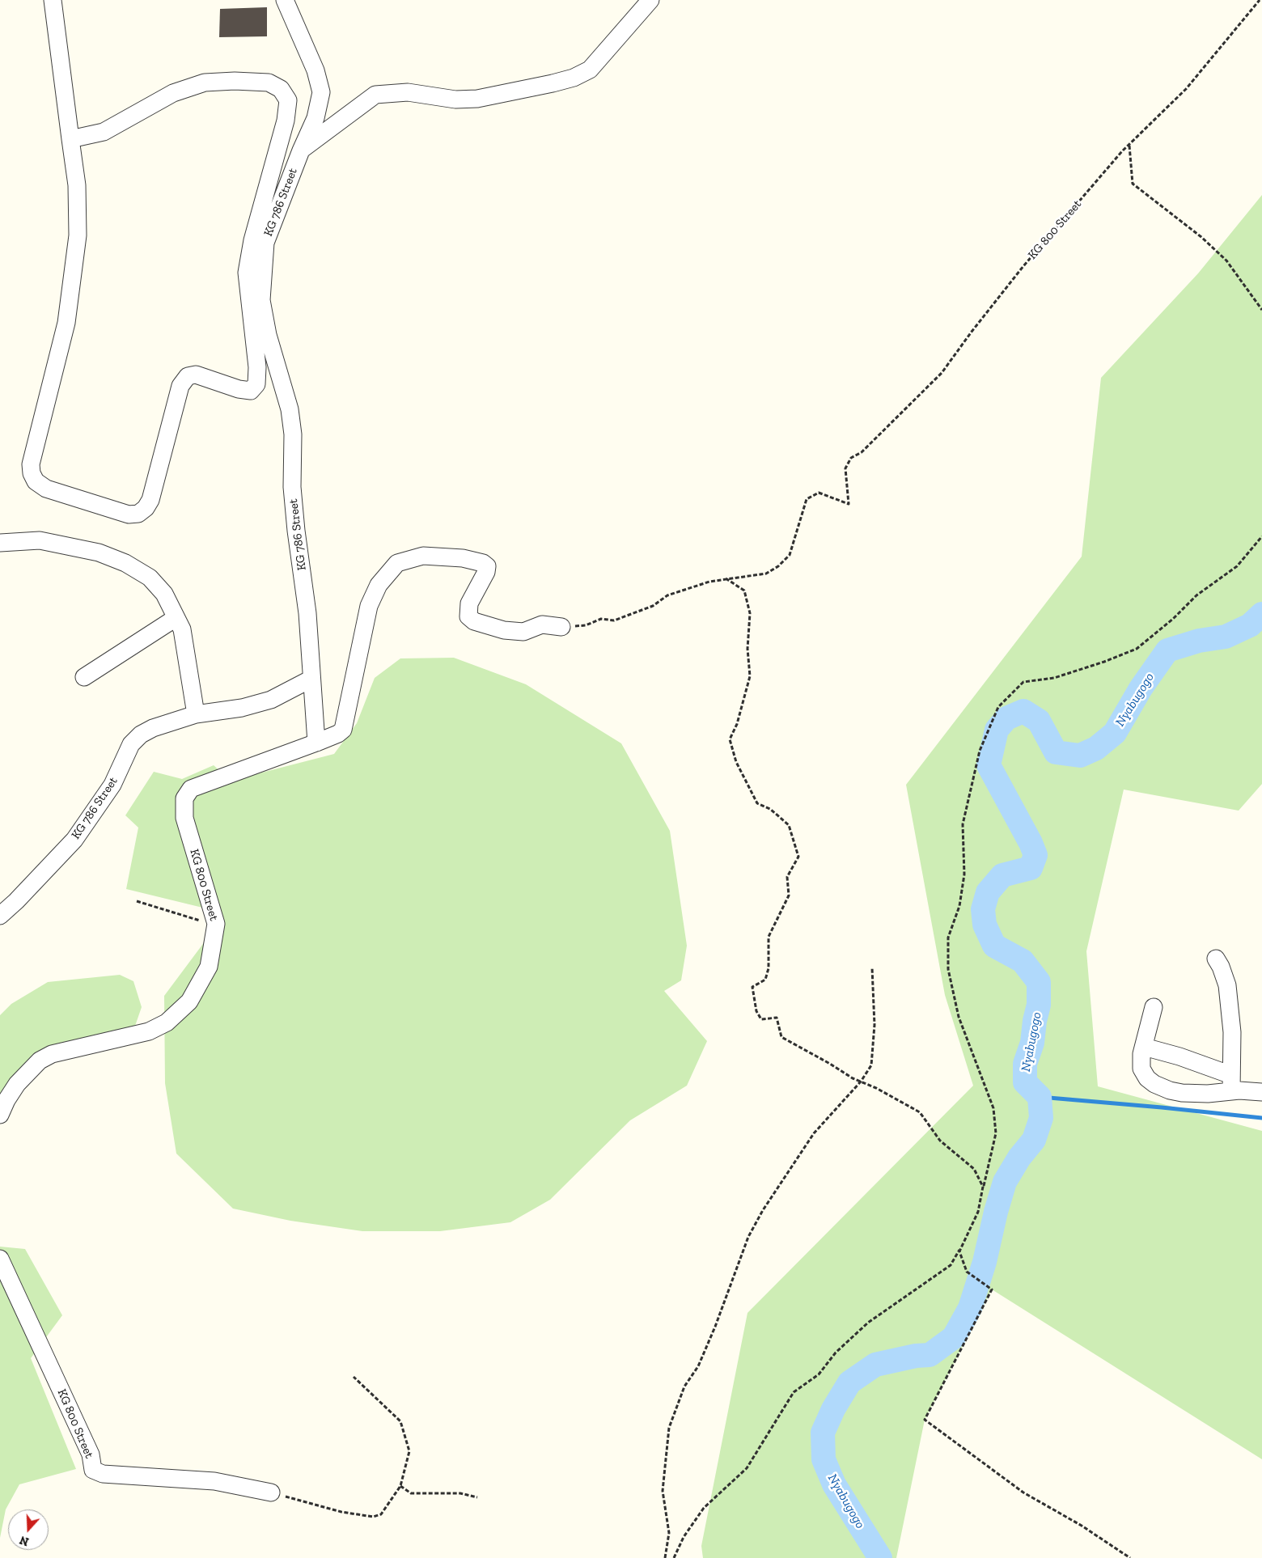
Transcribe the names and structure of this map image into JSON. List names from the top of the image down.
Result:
{
  "streets": {
    "street": ["KG 786 Street", "KG 800 Street"]
  },
  "water": ["Nyabugogo"],
  "north": "bottom"
}
